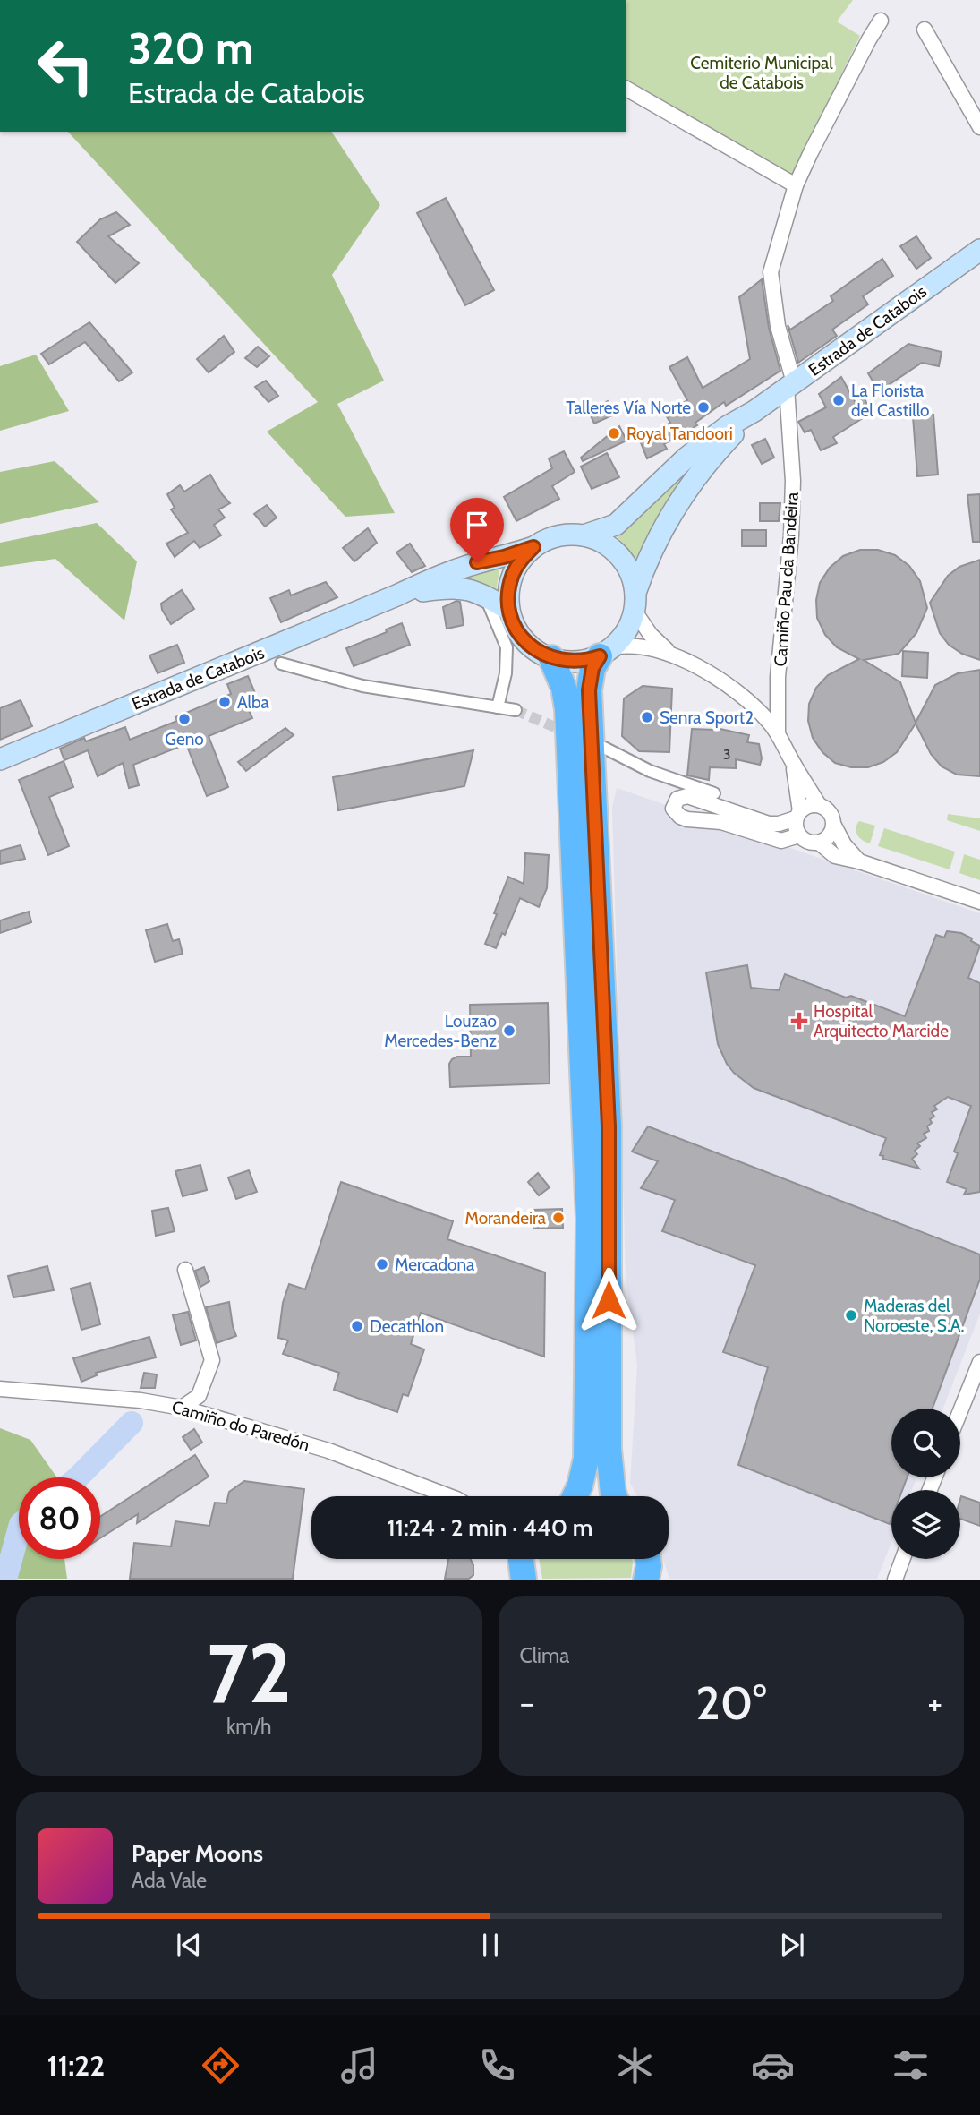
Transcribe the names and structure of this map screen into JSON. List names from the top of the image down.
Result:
{
  "streets": {
    "main road": ["Estrada de Catabois"],
    "street": ["Camiño Pau da Bandeira", "Camiño do Paredón"]
  },
  "crossings": [
    ["Estrada de Catabois", "Camiño Pau da Bandeira"]
  ],
  "parks": ["Cemiterio Municipal de Catabois"],
  "places": {
    "other": [
      "La Florista del Castillo",
      "Talleres Vía Norte",
      "Royal Tandoori",
      "Alba",
      "Senra Sport2",
      "Geno",
      "Louzao Mercedes-Benz",
      "Morandeira",
      "Mercadona",
      "Maderas del Noroeste, S.A.",
      "Decathlon"
    ],
    "health": ["Hospital Arquitecto Marcide"]
  },
  "house_numbers": ["3"],
  "page": {
    "turn": ["320 m", "Estrada de Catabois"],
    "limit": "80",
    "trip": "11:24 · 2 min · 440 m",
    "tile": [
      ["72", "km/h"],
      "Clima"
    ],
    "heat": ["−", "20°", "+"],
    "song": ["Paper Moons", "Ada Vale"],
    "tabs": "11:22"
  }
}
